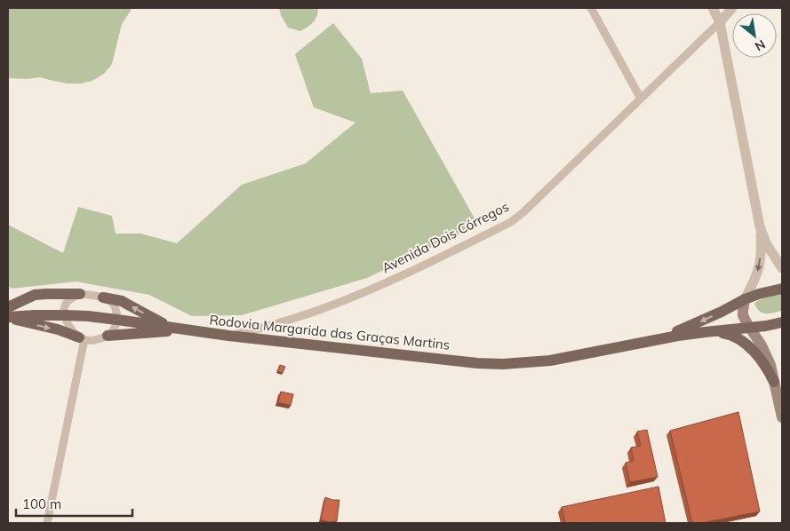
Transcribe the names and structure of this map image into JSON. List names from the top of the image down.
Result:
{
  "streets": {
    "main road": ["Rodovia Margarida das Graças Martins"],
    "street": ["Avenida Dois Córregos"]
  },
  "crossings": [
    ["Avenida Dois Córregos", "Rodovia Margarida das Graças Martins"]
  ],
  "scale_bar": "100 m",
  "north": "bottom right"
}
